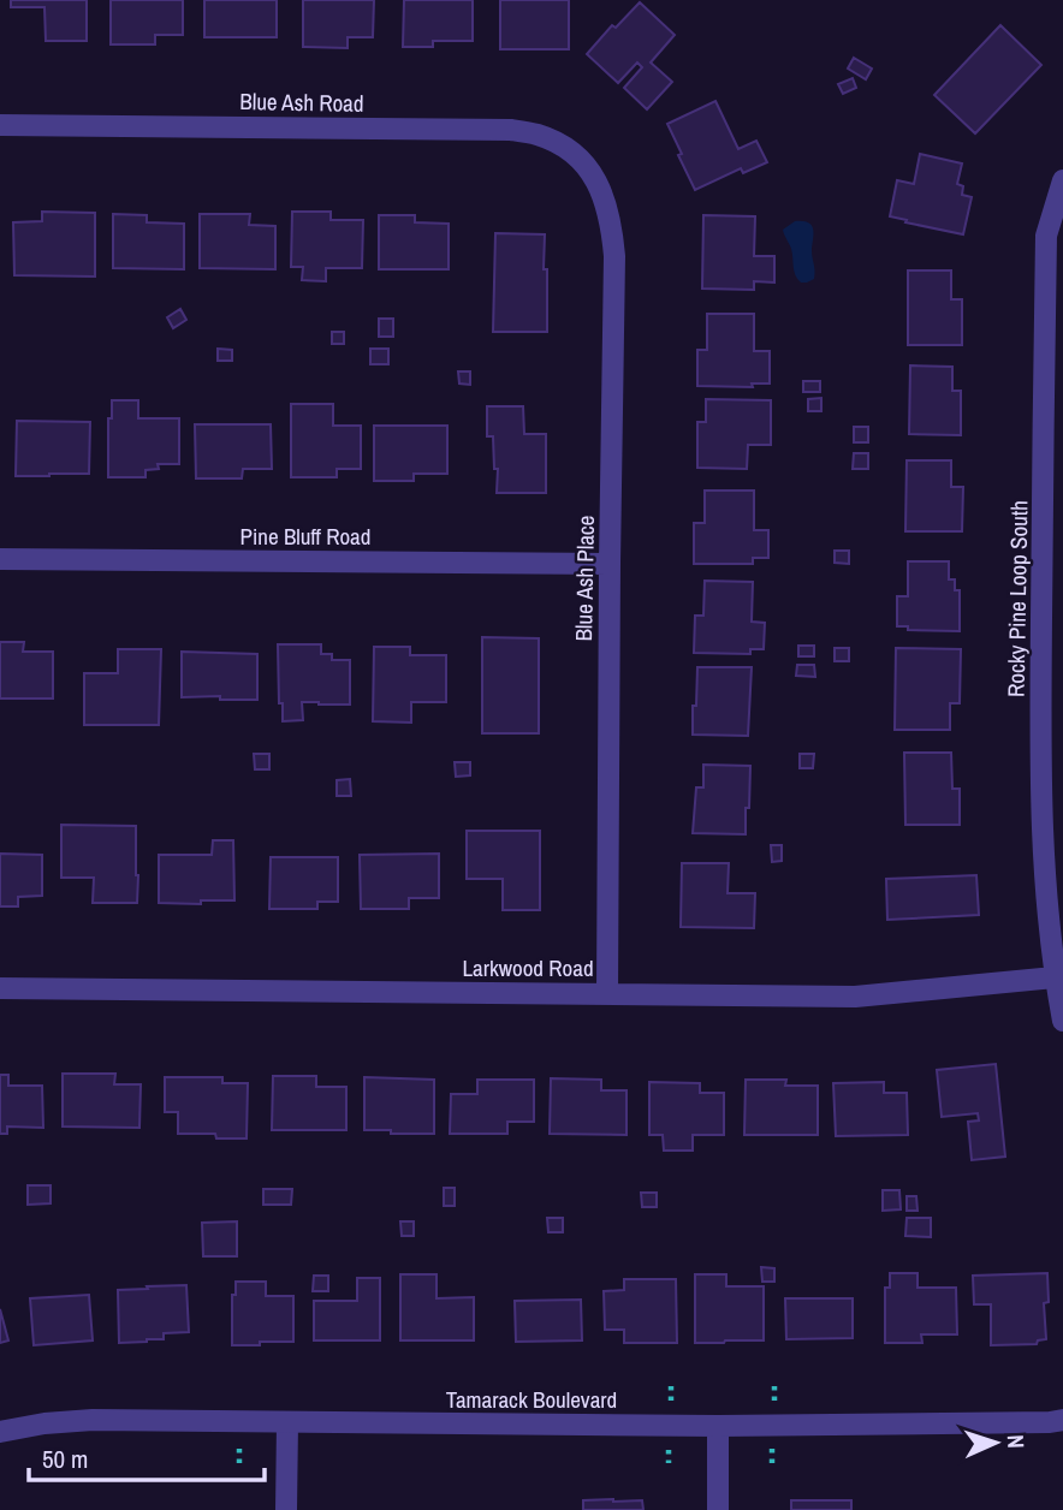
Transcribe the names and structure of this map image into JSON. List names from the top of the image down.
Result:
{
  "streets": {
    "street": [
      "Blue Ash Road",
      "Pine Bluff Road",
      "Blue Ash Place",
      "Rocky Pine Loop South",
      "Larkwood Road",
      "Tamarack Boulevard"
    ]
  },
  "crossings": [
    ["Blue Ash Road", "Blue Ash Place"],
    ["Pine Bluff Road", "Blue Ash Place"],
    ["Blue Ash Place", "Larkwood Road"],
    ["Rocky Pine Loop South", "Larkwood Road"]
  ],
  "scale_bar": "50 m",
  "north": "right"
}
